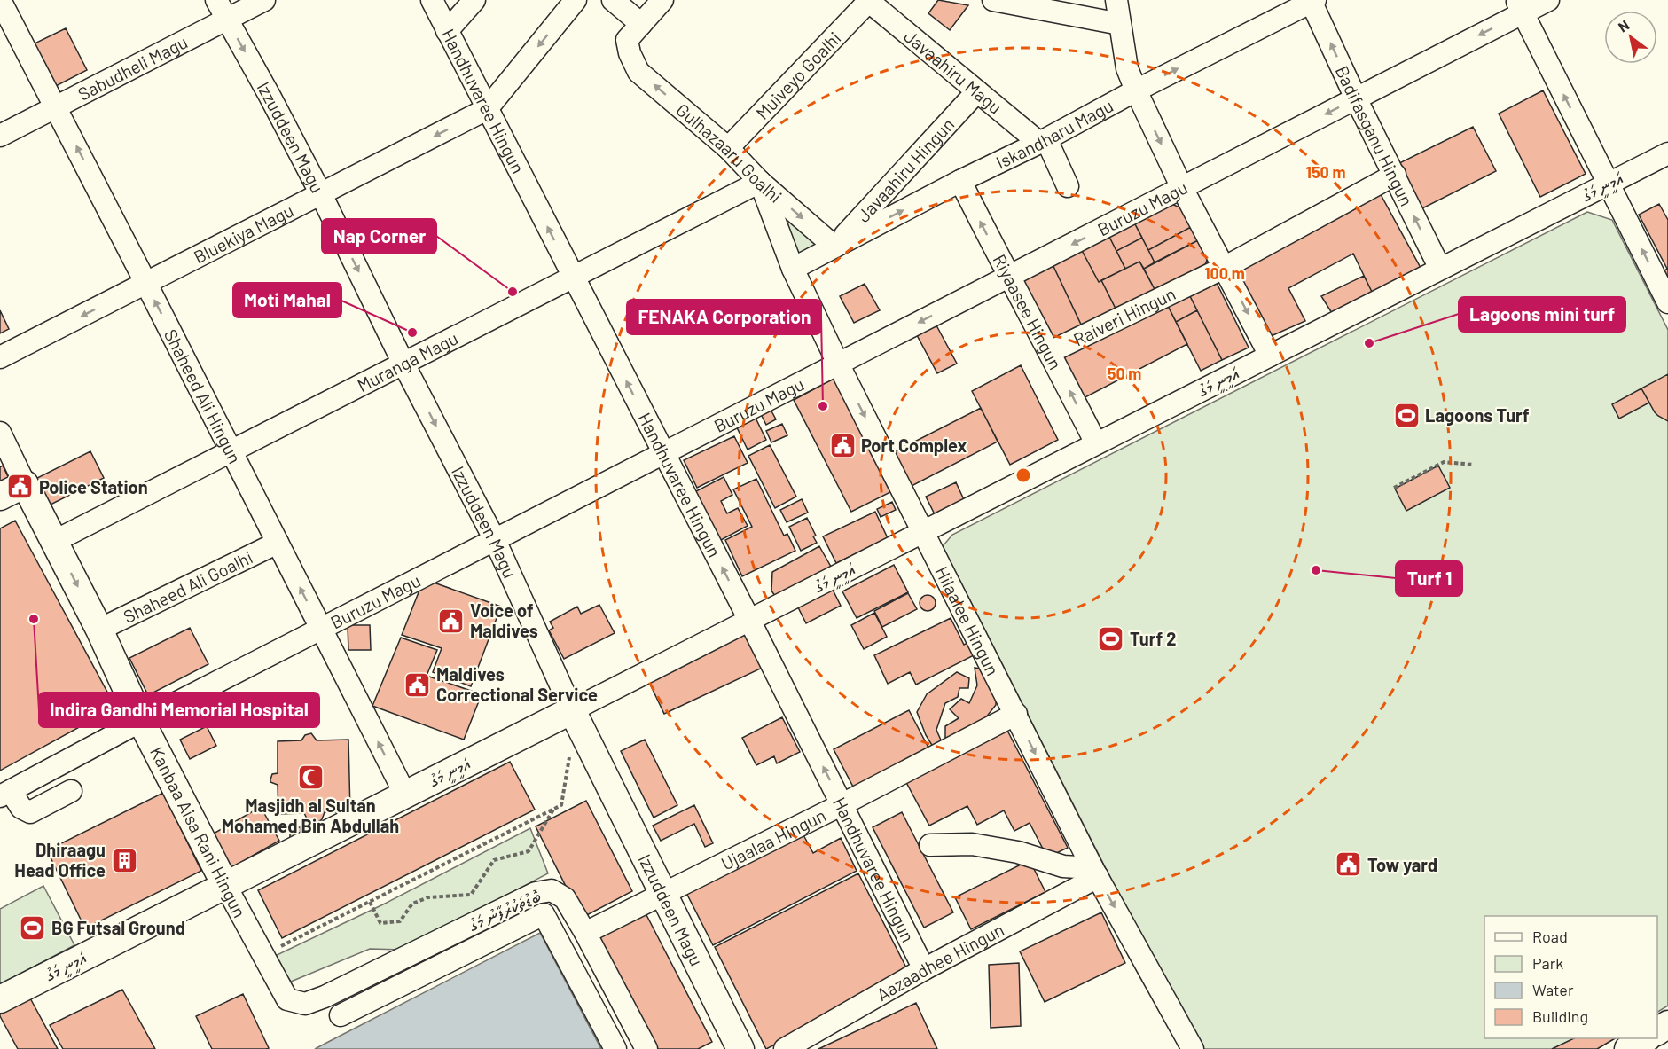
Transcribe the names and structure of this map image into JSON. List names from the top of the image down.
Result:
{
  "streets": {
    "main road": ["Izzuddeen Magu", "އަމީނީ މަގު", "Kanbaa Aisa Rani Hingun"],
    "street": [
      "Sabudheli Magu",
      "Javaahiru Magu",
      "Muiveyo Goalhi",
      "Handhuvaree Hingun",
      "Iskandharu Magu",
      "Badifasganu Hingun",
      "Gulhazaaru Goalhi",
      "Javaahiru Hingun",
      "Buruzu Magu",
      "Bluekiya Magu",
      "Riyaasee Hingun",
      "Raiveri Hingun",
      "Muranga Magu",
      "Shaheed Ali Hingun",
      "Shaheed Ali Goalhi",
      "Hilaalee Hingun",
      "Ujaalaa Hingun",
      "ބޮޑުތަކުރުފާނު މަގު",
      "Aazaadhee Hingun"
    ]
  },
  "crossings": [
    ["Sabudheli Magu", "Izzuddeen Magu"],
    ["Sabudheli Magu", "Shaheed Ali Hingun"],
    ["Javaahiru Magu", "Muiveyo Goalhi"],
    ["Javaahiru Magu", "Iskandharu Magu"],
    ["Javaahiru Magu", "Javaahiru Hingun"],
    ["Muiveyo Goalhi", "Gulhazaaru Goalhi"],
    ["Handhuvaree Hingun", "އަމީނީ މަގު"],
    ["Handhuvaree Hingun", "Buruzu Magu"],
    ["Handhuvaree Hingun", "Bluekiya Magu"],
    ["Handhuvaree Hingun", "Muranga Magu"],
    ["Handhuvaree Hingun", "Ujaalaa Hingun"],
    ["Handhuvaree Hingun", "Aazaadhee Hingun"],
    ["Iskandharu Magu", "Badifasganu Hingun"],
    ["Iskandharu Magu", "Gulhazaaru Goalhi"],
    ["Iskandharu Magu", "Javaahiru Hingun"],
    ["Iskandharu Magu", "Riyaasee Hingun"],
    ["Iskandharu Magu", "Hilaalee Hingun"],
    ["Badifasganu Hingun", "އަމީނީ މަގު"],
    ["Badifasganu Hingun", "Buruzu Magu"],
    ["Badifasganu Hingun", "Raiveri Hingun"],
    ["Izzuddeen Magu", "އަމީނީ މަގު"],
    ["Izzuddeen Magu", "Buruzu Magu"],
    ["Izzuddeen Magu", "Bluekiya Magu"],
    ["Izzuddeen Magu", "Muranga Magu"],
    ["Izzuddeen Magu", "Ujaalaa Hingun"],
    ["Gulhazaaru Goalhi", "Javaahiru Hingun"],
    ["Gulhazaaru Goalhi", "Muranga Magu"],
    ["Gulhazaaru Goalhi", "Hilaalee Hingun"],
    ["އަމީނީ މަގު", "Riyaasee Hingun"],
    ["އަމީނީ މަގު", "Shaheed Ali Hingun"],
    ["އަމީނީ މަގު", "Hilaalee Hingun"],
    ["އަމީނީ މަގު", "Kanbaa Aisa Rani Hingun"],
    ["Buruzu Magu", "Riyaasee Hingun"],
    ["Buruzu Magu", "Shaheed Ali Hingun"],
    ["Buruzu Magu", "Hilaalee Hingun"],
    ["Buruzu Magu", "Kanbaa Aisa Rani Hingun"],
    ["Bluekiya Magu", "Shaheed Ali Hingun"],
    ["Riyaasee Hingun", "Raiveri Hingun"],
    ["Muranga Magu", "Shaheed Ali Hingun"],
    ["Muranga Magu", "Hilaalee Hingun"],
    ["Muranga Magu", "Kanbaa Aisa Rani Hingun"],
    ["Shaheed Ali Hingun", "Shaheed Ali Goalhi"],
    ["Shaheed Ali Goalhi", "Kanbaa Aisa Rani Hingun"],
    ["Hilaalee Hingun", "Ujaalaa Hingun"],
    ["Hilaalee Hingun", "Aazaadhee Hingun"],
    ["Kanbaa Aisa Rani Hingun", "ބޮޑުތަކުރުފާނު މަގު"],
    ["Ujaalaa Hingun", "ބޮޑުތަކުރުފާނު މަގު"]
  ],
  "one_way": [
    "Handhuvaree Hingun",
    "Iskandharu Magu",
    "Izzuddeen Magu",
    "Buruzu Magu",
    "Bluekiya Magu",
    "Riyaasee Hingun",
    "Shaheed Ali Hingun",
    "Hilaalee Hingun"
  ],
  "places": {
    "other": [
      "Nap Corner",
      "Moti Mahal",
      "Lagoons mini turf",
      "FENAKA Corporation",
      "Turf 1",
      "Indira Gandhi Memorial Hospital"
    ],
    "sports": ["Lagoons Turf", "Turf 2", "BG Futsal Ground"],
    "public building": [
      "Port Complex",
      "Police Station",
      "Voice of Maldives",
      "Maldives Correctional Service",
      "Tow yard"
    ],
    "mosque": ["Masjidh al Sultan Mohamed Bin Abdullah"],
    "building": ["Dhiraagu Head Office"]
  },
  "legend": [
    "Road",
    "Park",
    "Water",
    "Building"
  ],
  "north": "top left",
  "rings": ["150 m", "100 m", "50 m"]
}
